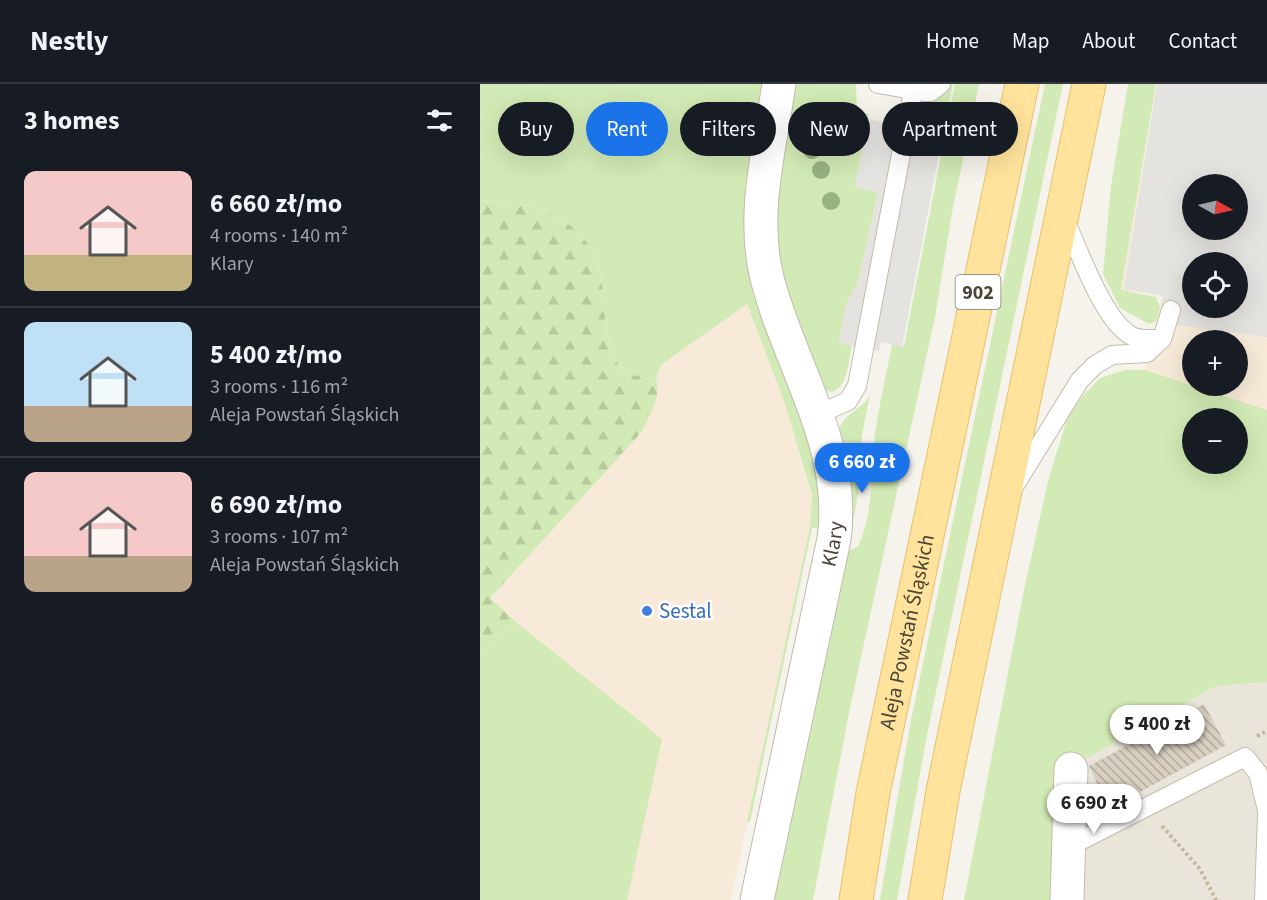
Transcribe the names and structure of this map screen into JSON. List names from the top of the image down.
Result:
{
  "streets": {
    "main road": ["902", "Aleja Powstań Śląskich"],
    "street": ["Klary"]
  },
  "places": ["Sestal"],
  "north": "right",
  "page": {
    "header": "Nestly",
    "nav": [
      "Home",
      "Map",
      "About",
      "Contact"
    ],
    "heading": "3 homes",
    "chip": [
      "Buy",
      "Rent",
      "Filters",
      "New",
      "Apartment"
    ],
    "list": [
      {
        "name": "6 660 zł/mo",
        "note": "4 rooms · 140 m² · Klary"
      },
      {
        "name": "5 400 zł/mo",
        "note": "3 rooms · 116 m² · Aleja Powstań Śląskich"
      },
      {
        "name": "6 690 zł/mo",
        "note": "3 rooms · 107 m² · Aleja Powstań Śląskich"
      }
    ],
    "map_buttons": ["+", "−"],
    "price": ["6 660 zł", "5 400 zł", "6 690 zł"]
  }
}
